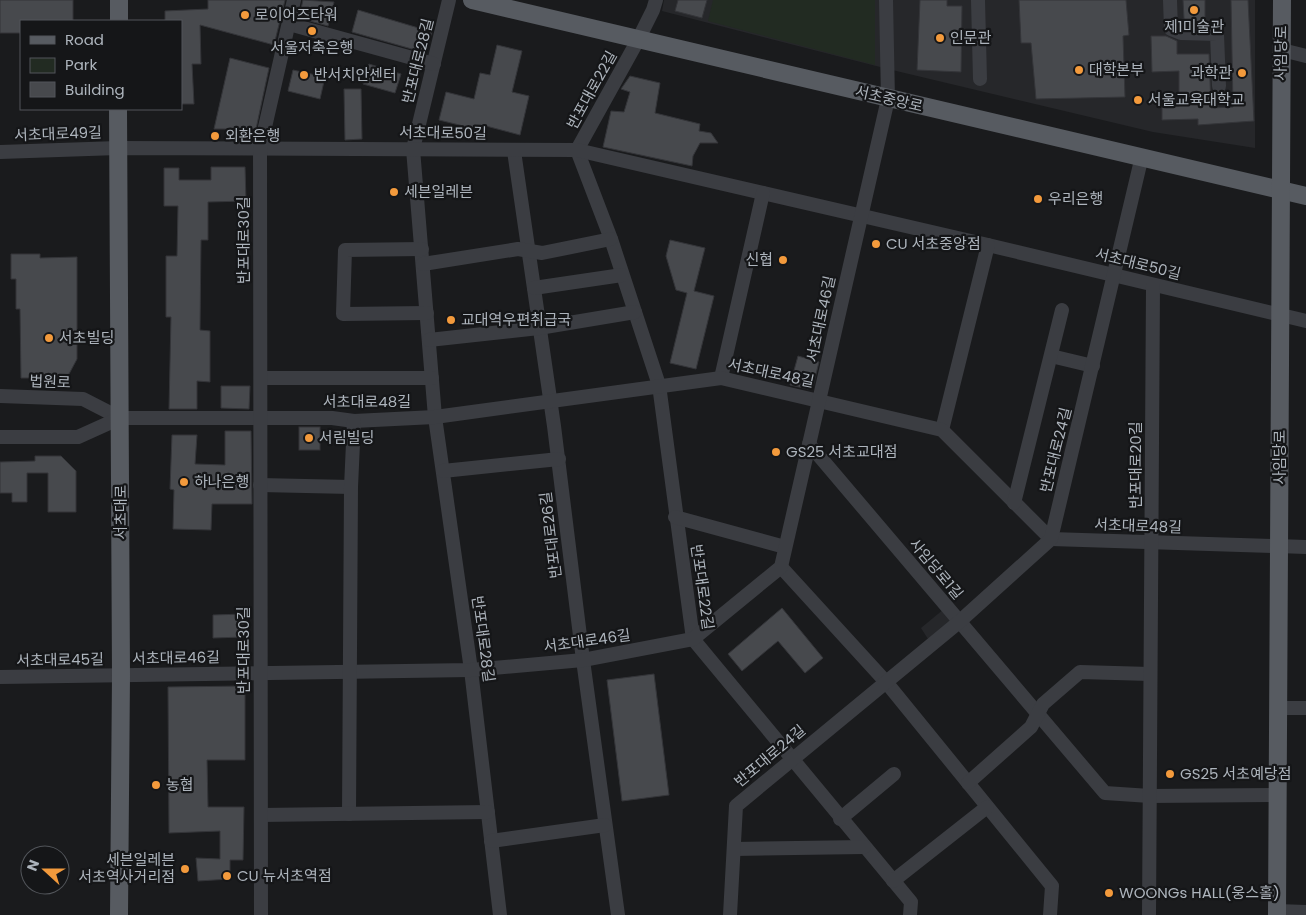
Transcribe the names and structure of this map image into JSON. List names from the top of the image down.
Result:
{
  "streets": {
    "main road": ["사임당로", "서초중앙로", "서초대로"],
    "street": [
      "반포대로28길",
      "반포대로22길",
      "서초대로50길",
      "서초대로49길",
      "반포대로30길",
      "서초대로46길",
      "서초대로48길",
      "법원로",
      "반포대로24길",
      "반포대로20길",
      "반포대로26길",
      "사임당로1길",
      "서초대로45길"
    ]
  },
  "crossings": [
    ["사임당로", "서초중앙로"],
    ["사임당로", "서초대로50길"],
    ["사임당로", "서초대로48길"],
    ["사임당로", "사임당로1길"],
    ["반포대로28길", "서초대로50길"],
    ["반포대로28길", "서초대로46길"],
    ["반포대로28길", "서초대로48길"],
    ["반포대로22길", "서초중앙로"],
    ["반포대로22길", "서초대로50길"],
    ["반포대로22길", "서초대로46길"],
    ["반포대로22길", "서초대로48길"],
    ["반포대로22길", "반포대로24길"],
    ["서초중앙로", "서초대로46길"],
    ["서초중앙로", "반포대로24길"],
    ["서초대로50길", "서초대로49길"],
    ["서초대로50길", "반포대로30길"],
    ["서초대로50길", "서초대로46길"],
    ["서초대로50길", "반포대로24길"],
    ["서초대로50길", "반포대로20길"],
    ["서초대로50길", "서초대로"],
    ["서초대로50길", "반포대로26길"],
    ["서초대로49길", "서초대로"],
    ["반포대로30길", "서초대로46길"],
    ["반포대로30길", "서초대로48길"],
    ["서초대로46길", "서초대로48길"],
    ["서초대로46길", "서초대로"],
    ["서초대로46길", "반포대로26길"],
    ["서초대로46길", "사임당로1길"],
    ["서초대로46길", "서초대로45길"],
    ["서초대로48길", "법원로"],
    ["서초대로48길", "반포대로24길"],
    ["서초대로48길", "반포대로20길"],
    ["서초대로48길", "서초대로"],
    ["서초대로48길", "반포대로26길"],
    ["법원로", "서초대로"],
    ["반포대로24길", "사임당로1길"],
    ["반포대로20길", "사임당로1길"],
    ["서초대로", "서초대로45길"]
  ],
  "places": [
    "제1미술관",
    "로이어즈타워",
    "서울저축은행",
    "인문관",
    "대학본부",
    "과학관",
    "반서치안센터",
    "서울교육대학교",
    "외환은행",
    "세븐일레븐",
    "우리은행",
    "CU 서초중앙점",
    "신협",
    "교대역우편취급국",
    "서초빌딩",
    "서림빌딩",
    "GS25 서초교대점",
    "하나은행",
    "GS25 서초예당점",
    "농협",
    "세븐일레븐 서초역사거리점",
    "CU 뉴서초역점",
    "WOONGs HALL(웅스홀)"
  ],
  "legend": ["Road", "Park", "Building"],
  "north": "left"
}
